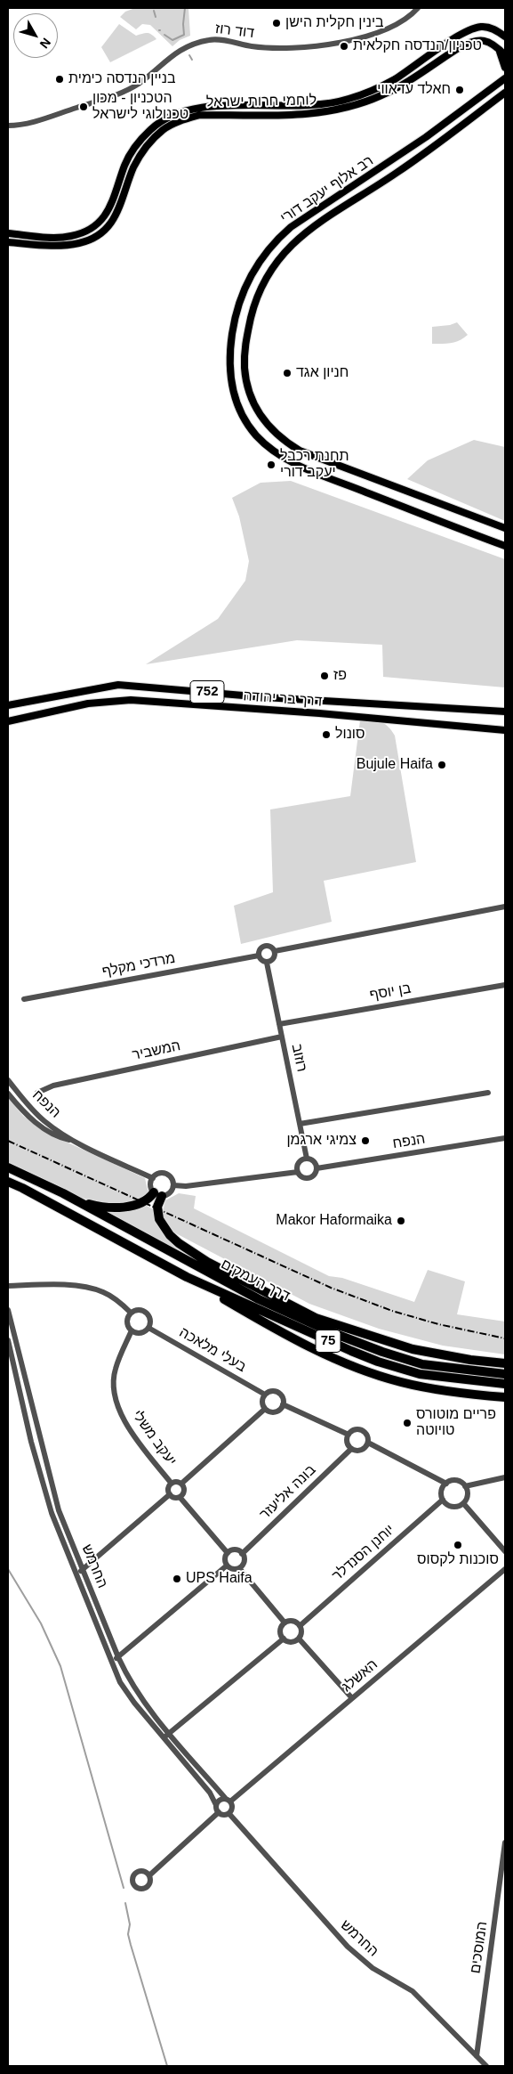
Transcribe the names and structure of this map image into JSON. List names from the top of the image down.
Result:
{
  "streets": {
    "highway": ["דרך העמקים", "75"],
    "main road": [
      "לוחמי חרות ישראל",
      "רב אלוף יעקב דורי",
      "752",
      "דרך בר יהודה"
    ],
    "street": [
      "דוד רוז",
      "מרדכי מקלף",
      "בן יוסף",
      "המשביר",
      "רוזוב",
      "הנפח",
      "בעלי מלאכה",
      "יעקב משלי",
      "בונה אליעזר",
      "יוחנן הסנדלר",
      "החרמש",
      "האשלג",
      "המוסכים"
    ]
  },
  "crossings": [
    ["מרדכי מקלף", "רוזוב"],
    ["בן יוסף", "רוזוב"],
    ["המשביר", "רוזוב"],
    ["רוזוב", "הנפח"],
    ["בעלי מלאכה", "יעקב משלי"],
    ["החרמש", "האשלג"],
    ["החרמש", "המוסכים"]
  ],
  "places": [
    "בינין חקלית הישן",
    "טכניון/הנדסה חקלאית",
    "בניין הנדסה כימית",
    "חאלד עדאווי",
    "הטכניון - מכון טכנולוגי לישראל",
    "חניון אגד",
    "תחנת רכבל יעקב דורי",
    "פז",
    "סונול",
    "Bujule Haifa",
    "צמיגי ארגמן",
    "Makor Haformaika",
    "פריים מוטורס טויוטה",
    "סוכנות לקסוס",
    "UPS Haifa"
  ],
  "north": "bottom right"
}
